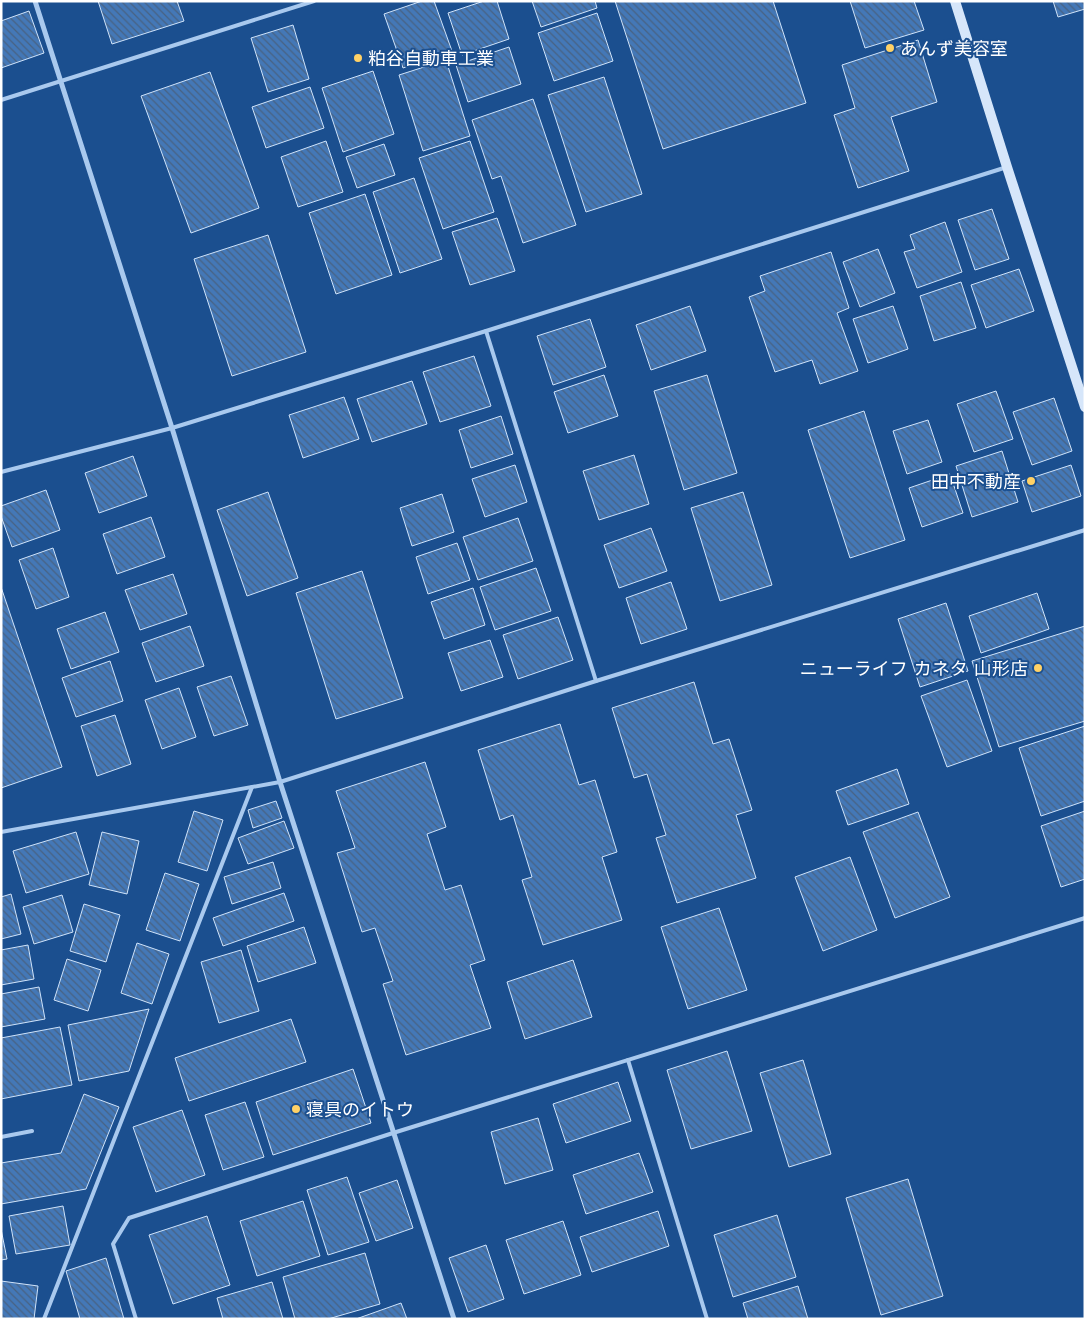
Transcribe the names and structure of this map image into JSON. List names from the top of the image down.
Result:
{
  "places": [
    "あんず美容室",
    "粕谷自動車工業",
    "田中不動産",
    "ニューライフ カネタ 山形店",
    "寝具のイトウ"
  ]
}
